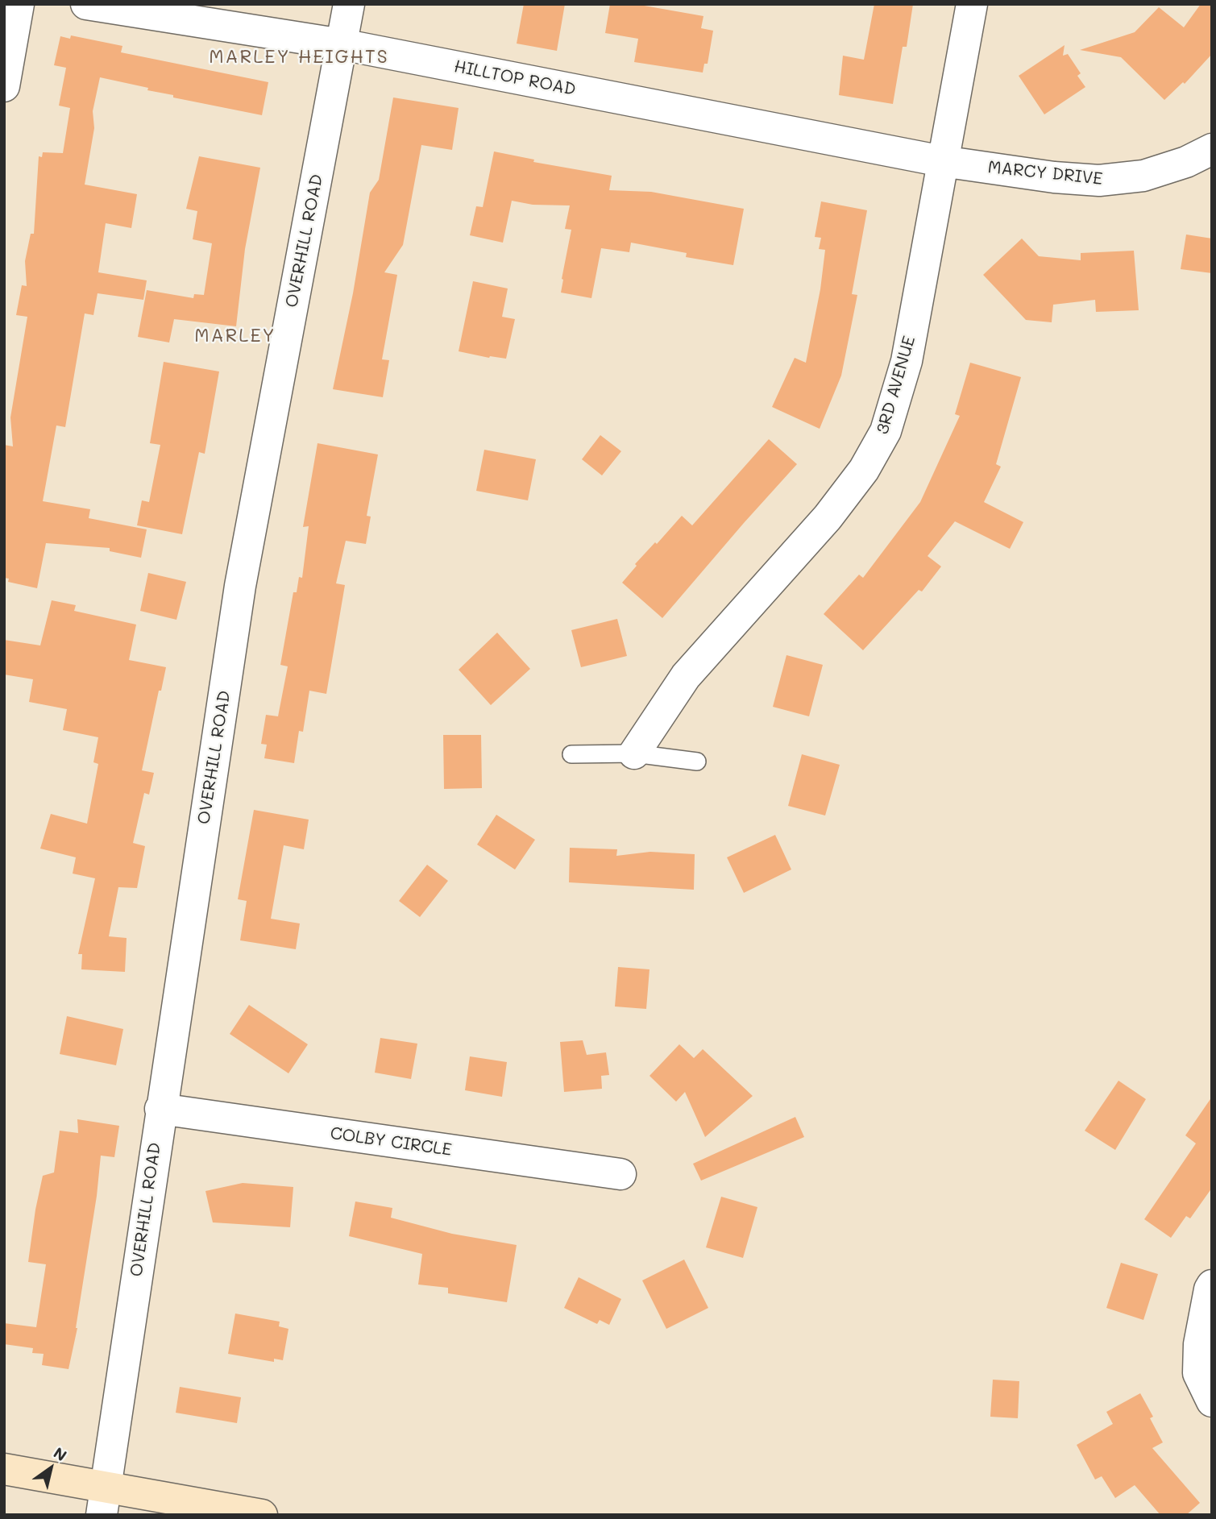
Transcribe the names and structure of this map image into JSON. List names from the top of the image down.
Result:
{
  "streets": {
    "street": [
      "HILLTOP ROAD",
      "MARCY DRIVE",
      "OVERHILL ROAD",
      "3RD AVENUE",
      "COLBY CIRCLE"
    ]
  },
  "crossings": [
    ["HILLTOP ROAD", "MARCY DRIVE"],
    ["HILLTOP ROAD", "OVERHILL ROAD"],
    ["HILLTOP ROAD", "3RD AVENUE"],
    ["MARCY DRIVE", "3RD AVENUE"],
    ["OVERHILL ROAD", "COLBY CIRCLE"]
  ],
  "districts": ["MARLEY HEIGHTS", "MARLEY"],
  "north": "top right"
}
